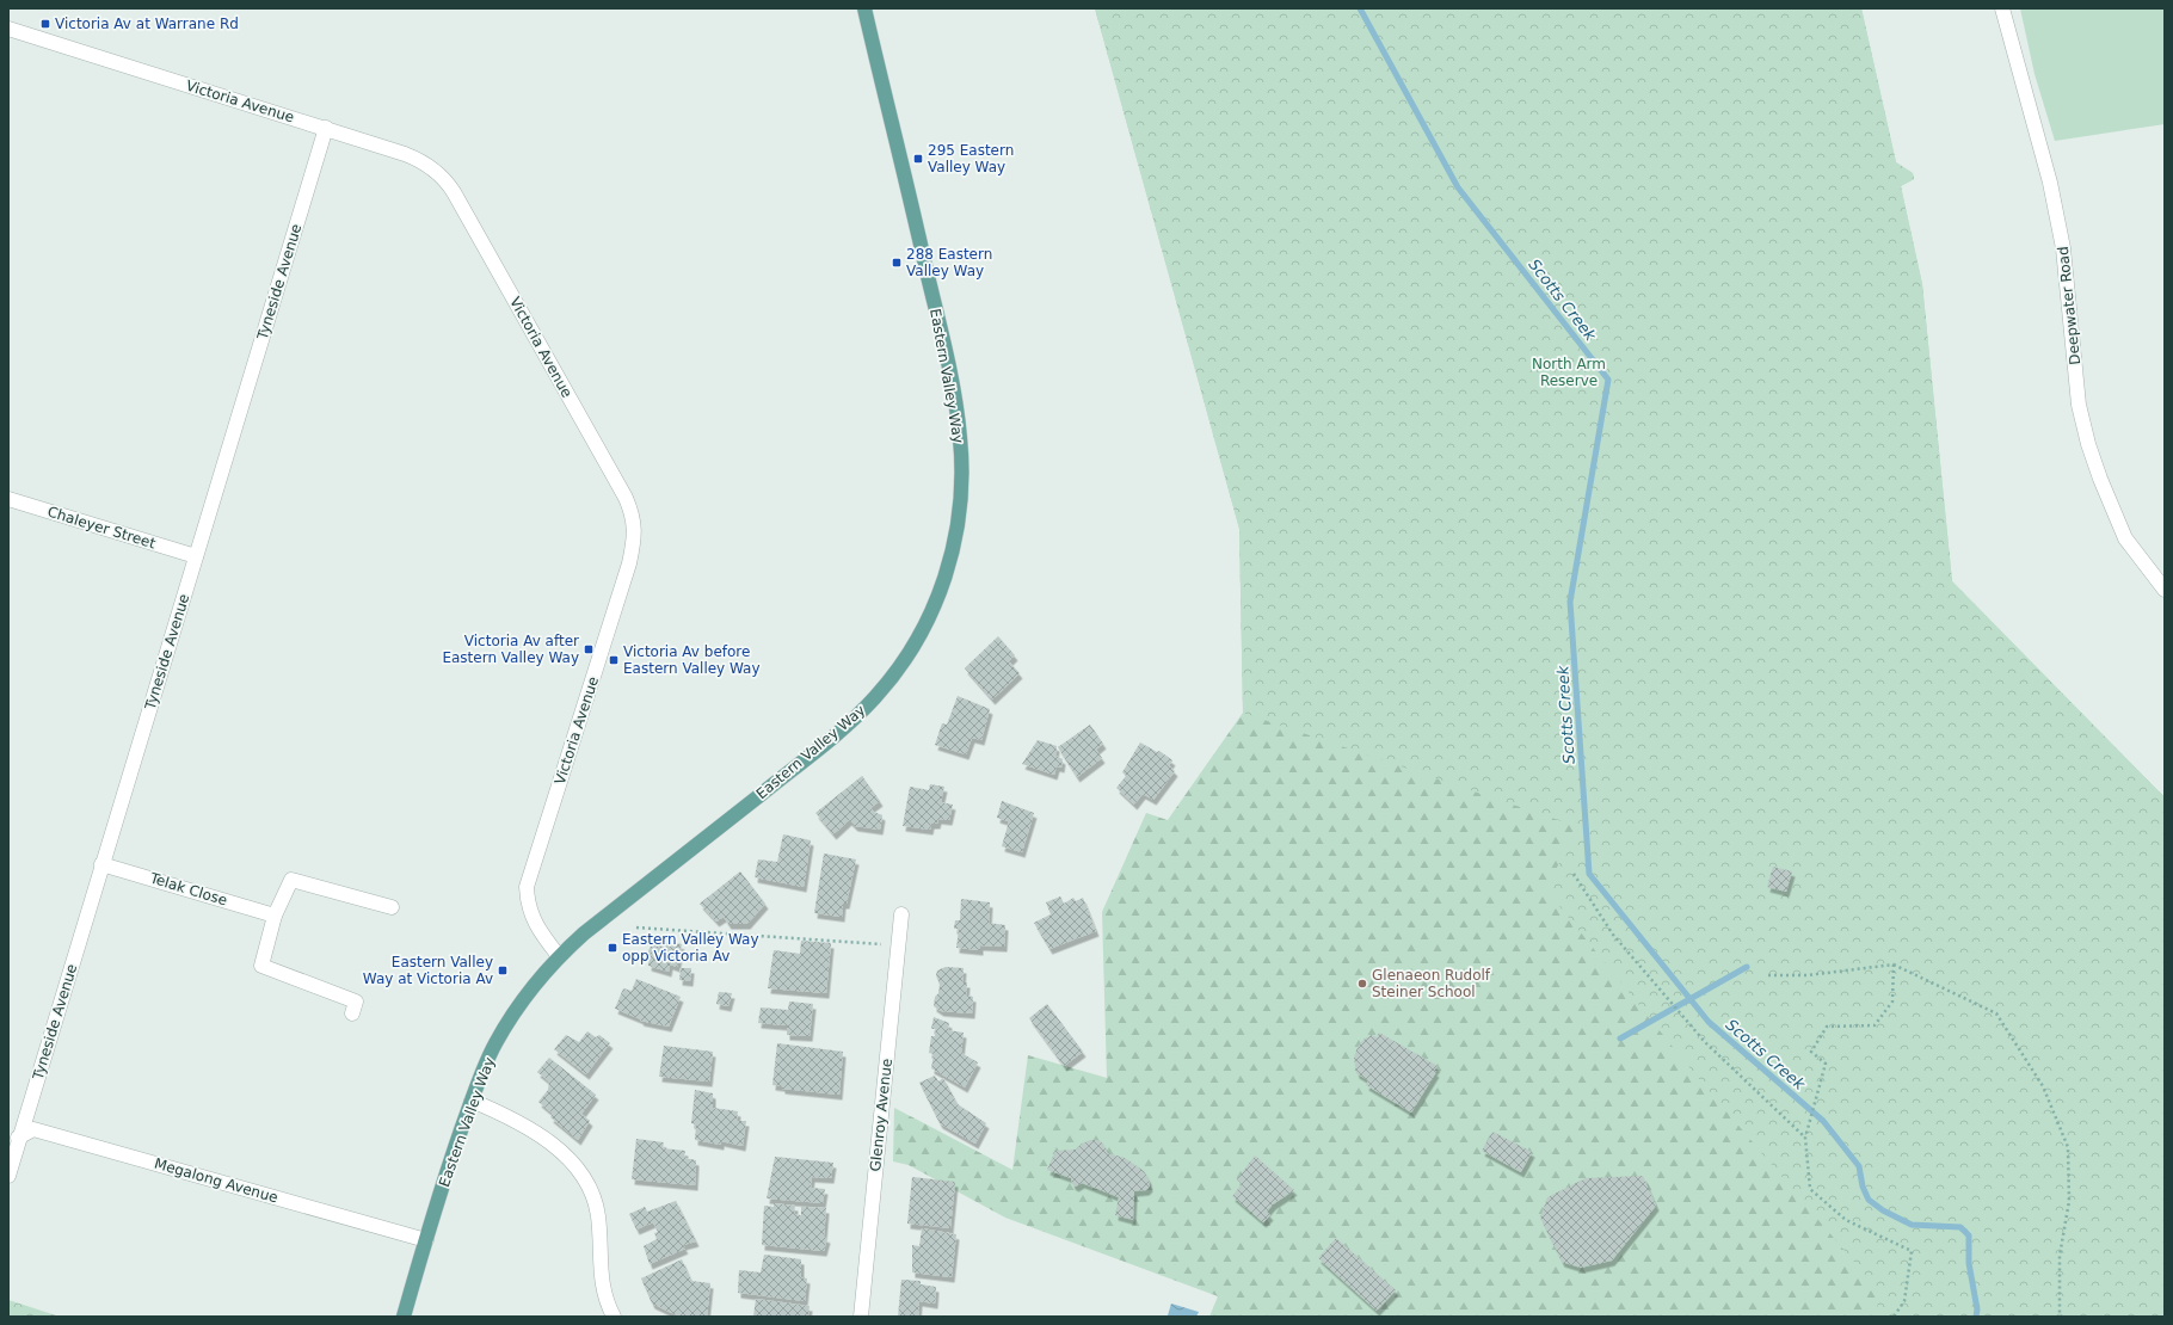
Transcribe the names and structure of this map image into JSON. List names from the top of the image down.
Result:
{
  "streets": {
    "main road": ["Eastern Valley Way"],
    "street": [
      "Victoria Avenue",
      "Tyneside Avenue",
      "Deepwater Road",
      "Chaleyer Street",
      "Telak Close",
      "Glenroy Avenue",
      "Megalong Avenue"
    ]
  },
  "crossings": [
    ["Victoria Avenue", "Tyneside Avenue"],
    ["Victoria Avenue", "Eastern Valley Way"],
    ["Tyneside Avenue", "Chaleyer Street"],
    ["Tyneside Avenue", "Telak Close"],
    ["Tyneside Avenue", "Megalong Avenue"],
    ["Eastern Valley Way", "Megalong Avenue"]
  ],
  "water": ["Scotts Creek"],
  "parks": ["North Arm Reserve"],
  "places": {
    "transit": [
      "Victoria Av at Warrane Rd",
      "295 Eastern Valley Way",
      "288 Eastern Valley Way",
      "Victoria Av after Eastern Valley Way",
      "Victoria Av before Eastern Valley Way",
      "Eastern Valley Way opp Victoria Av",
      "Eastern Valley Way at Victoria Av"
    ],
    "other": ["Glenaeon Rudolf Steiner School"]
  }
}
